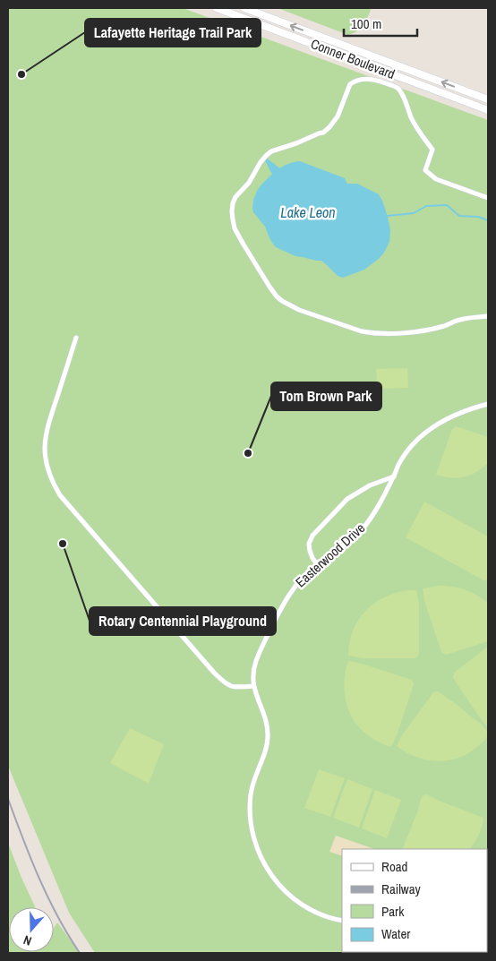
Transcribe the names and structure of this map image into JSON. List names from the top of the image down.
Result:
{
  "streets": {
    "main road": ["Conner Boulevard"],
    "street": ["Easterwood Drive"]
  },
  "water": ["Lake Leon"],
  "places": ["Lafayette Heritage Trail Park", "Tom Brown Park", "Rotary Centennial Playground"],
  "legend": [
    "Road",
    "Railway",
    "Park",
    "Water"
  ],
  "scale_bar": "100 m",
  "north": "bottom"
}
